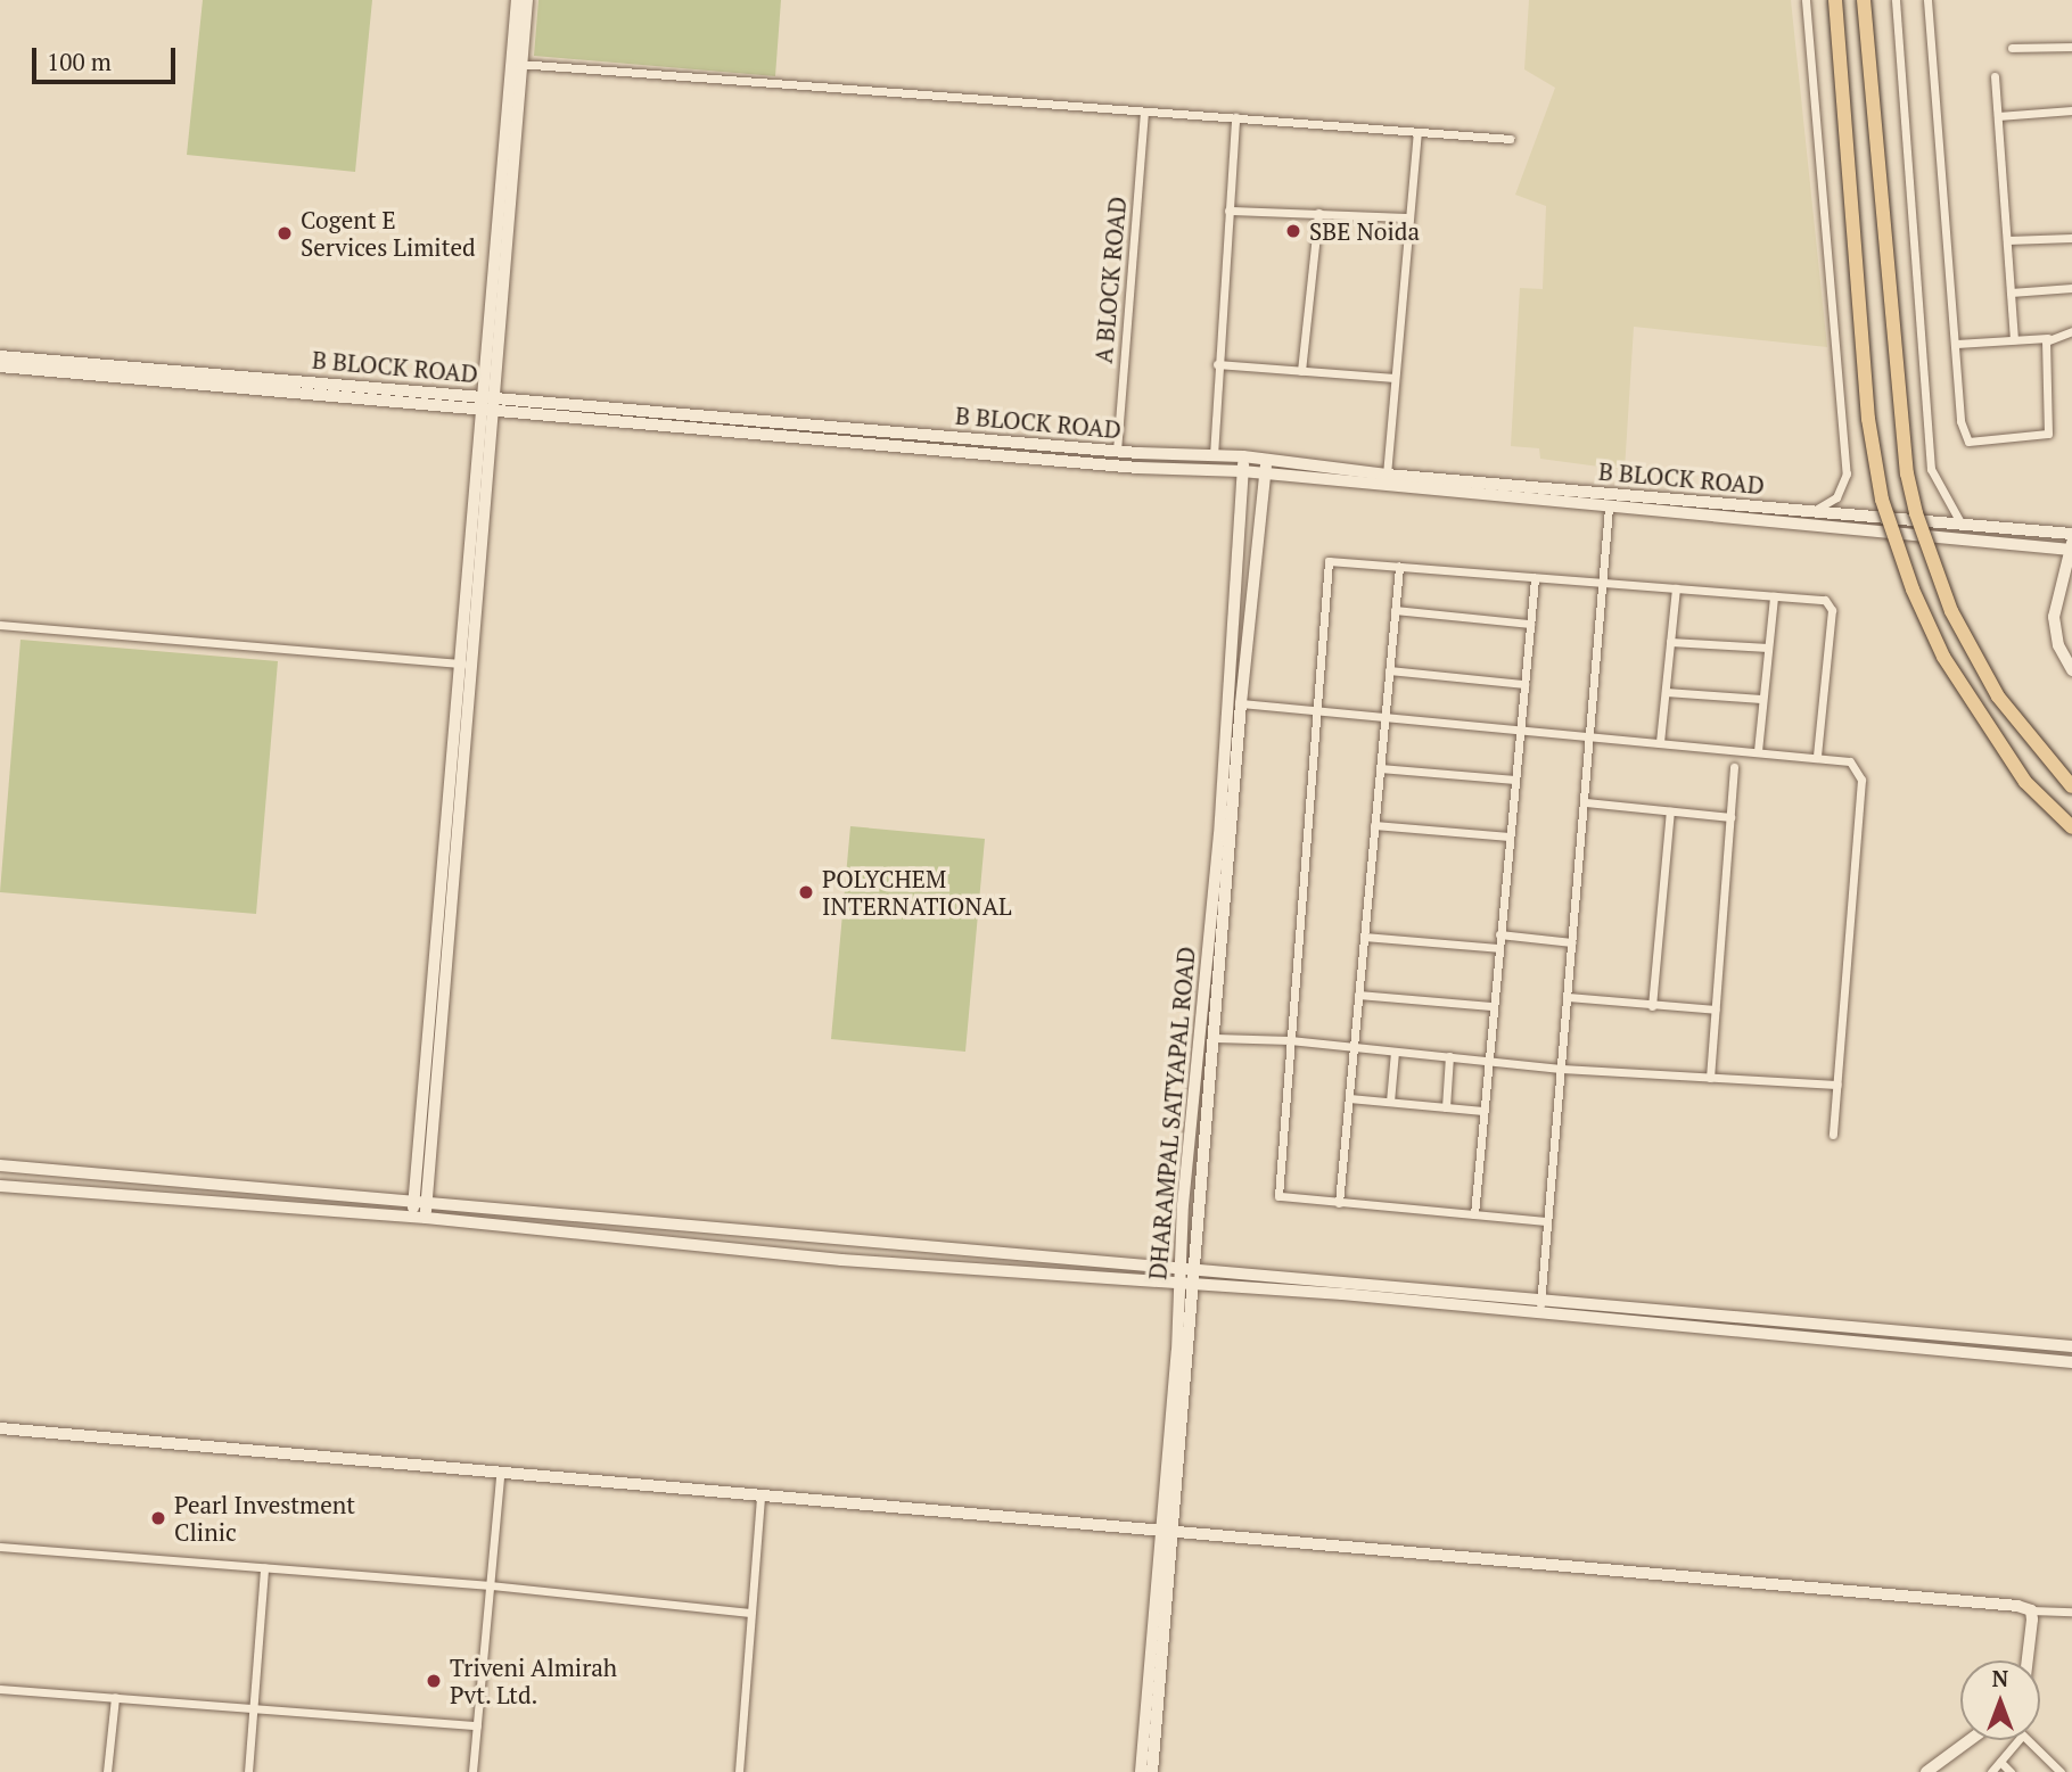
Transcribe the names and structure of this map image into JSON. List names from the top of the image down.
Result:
{
  "streets": {
    "street": ["A BLOCK ROAD", "B BLOCK ROAD", "DHARAMPAL SATYAPAL ROAD"]
  },
  "crossings": [
    ["A BLOCK ROAD", "B BLOCK ROAD"],
    ["B BLOCK ROAD", "DHARAMPAL SATYAPAL ROAD"]
  ],
  "places": [
    "SBE Noida",
    "Cogent E Services Limited",
    "POLYCHEM INTERNATIONAL",
    "Pearl Investment Clinic",
    "Triveni Almirah Pvt. Ltd."
  ],
  "scale_bar": "100 m",
  "north": "top"
}
